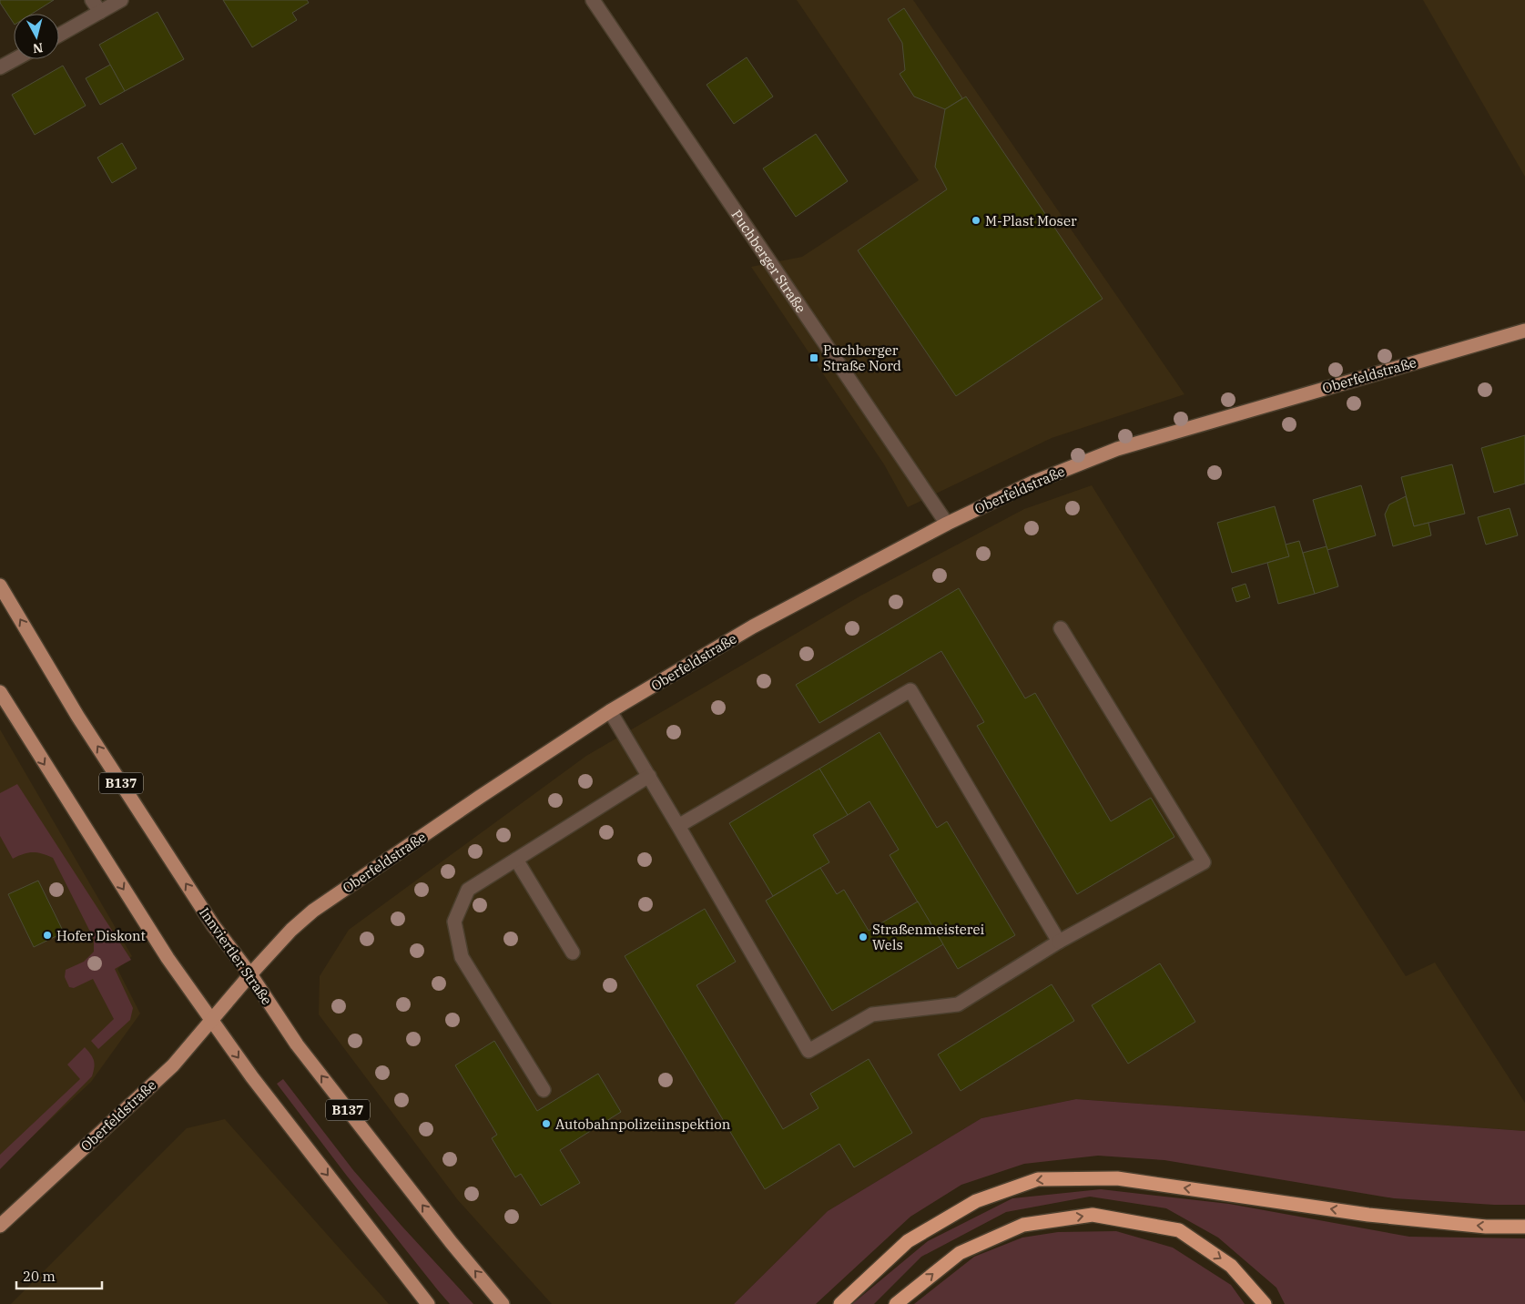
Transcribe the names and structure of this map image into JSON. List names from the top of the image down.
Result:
{
  "streets": {
    "main road": ["Oberfeldstraße", "B137", "Innviertler Straße"],
    "street": ["Puchberger Straße"]
  },
  "crossings": [
    ["Puchberger Straße", "Oberfeldstraße"],
    ["Oberfeldstraße", "Innviertler Straße"]
  ],
  "places": {
    "other": [
      "M-Plast Moser",
      "Hofer Diskont",
      "Straßenmeisterei Wels",
      "Autobahnpolizeiinspektion"
    ],
    "transit": ["Puchberger Straße Nord"]
  },
  "scale_bar": "20 m",
  "north": "bottom"
}
